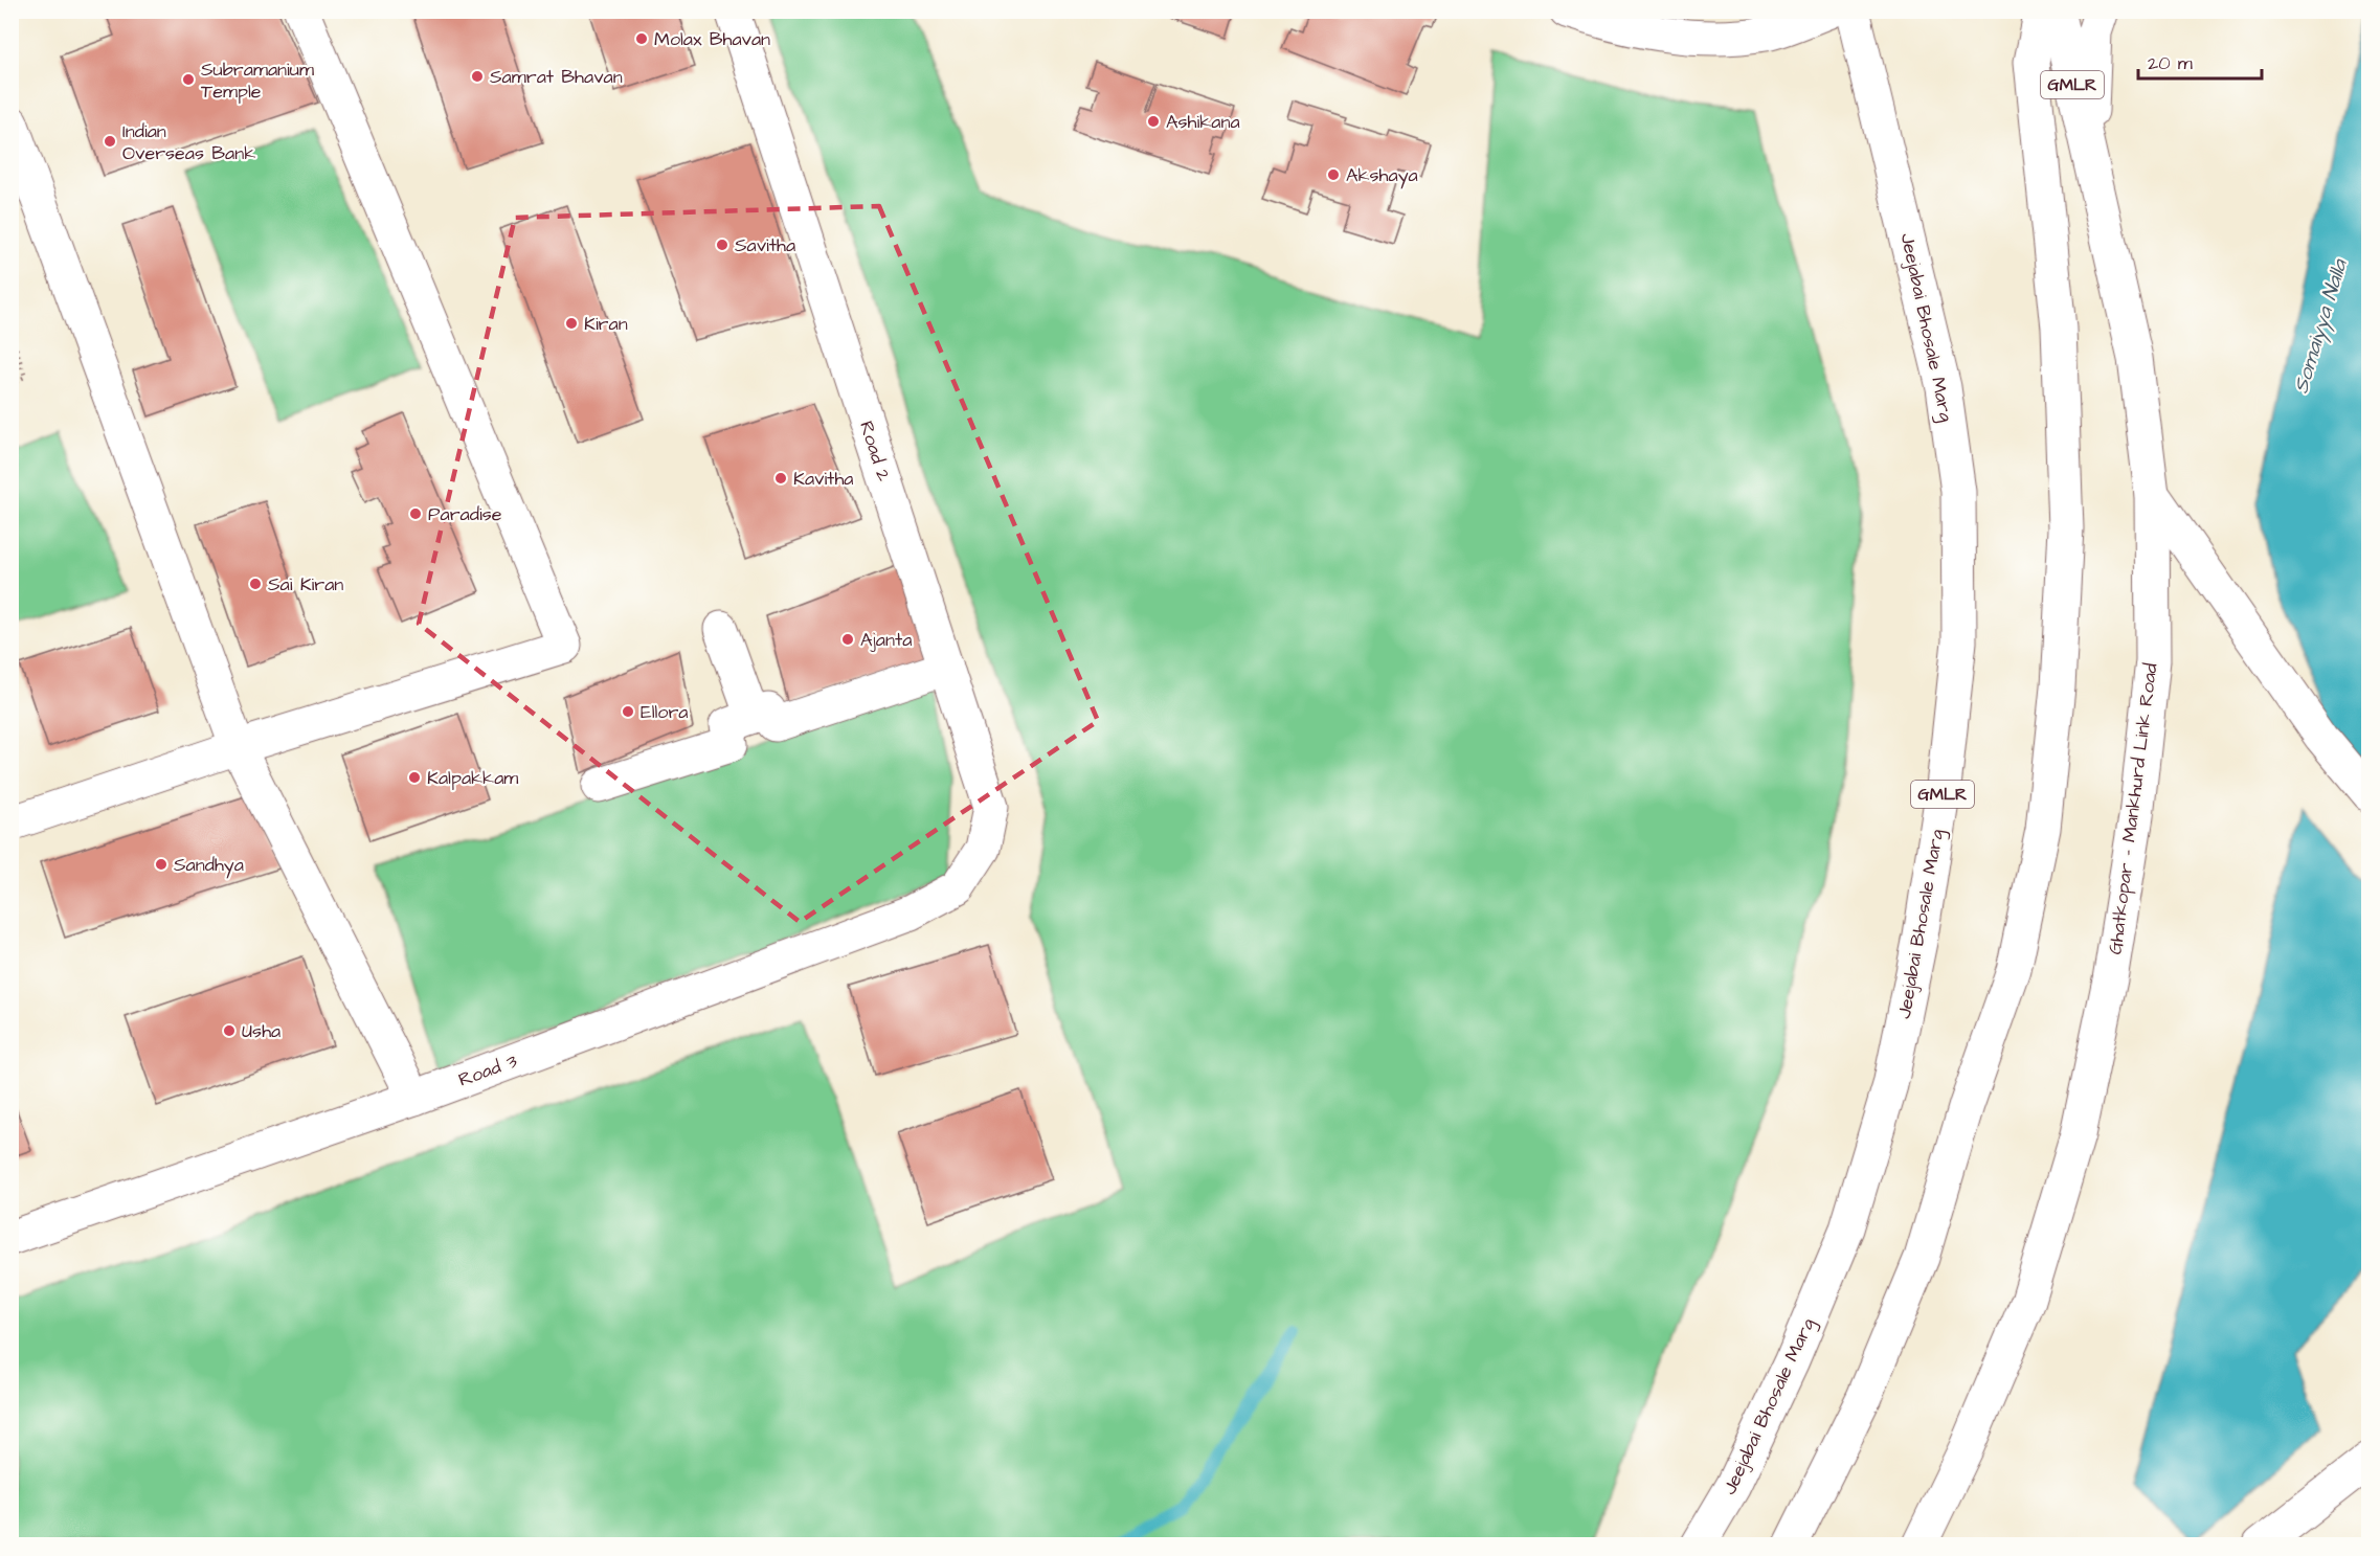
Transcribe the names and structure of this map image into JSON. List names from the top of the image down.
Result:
{
  "streets": {
    "main road": [
      "GMLR",
      "Jeejabai Bhosale Marg",
      "Road 2",
      "Ghatkopar - Mankhurd Link Road",
      "Road 3"
    ]
  },
  "crossings": [
    ["Road 2", "Road 3"]
  ],
  "water": ["Somaiyya Nalla"],
  "places": [
    "Molax Bhavan",
    "Samrat Bhavan",
    "Subramanium Temple",
    "Ashikana",
    "Indian Overseas Bank",
    "Akshaya",
    "Savitha",
    "Kiran",
    "Kavitha",
    "Paradise",
    "Sai Kiran",
    "Ajanta",
    "Ellora",
    "Kalpakkam",
    "Sandhya",
    "Usha"
  ],
  "scale_bar": "20 m"
}
